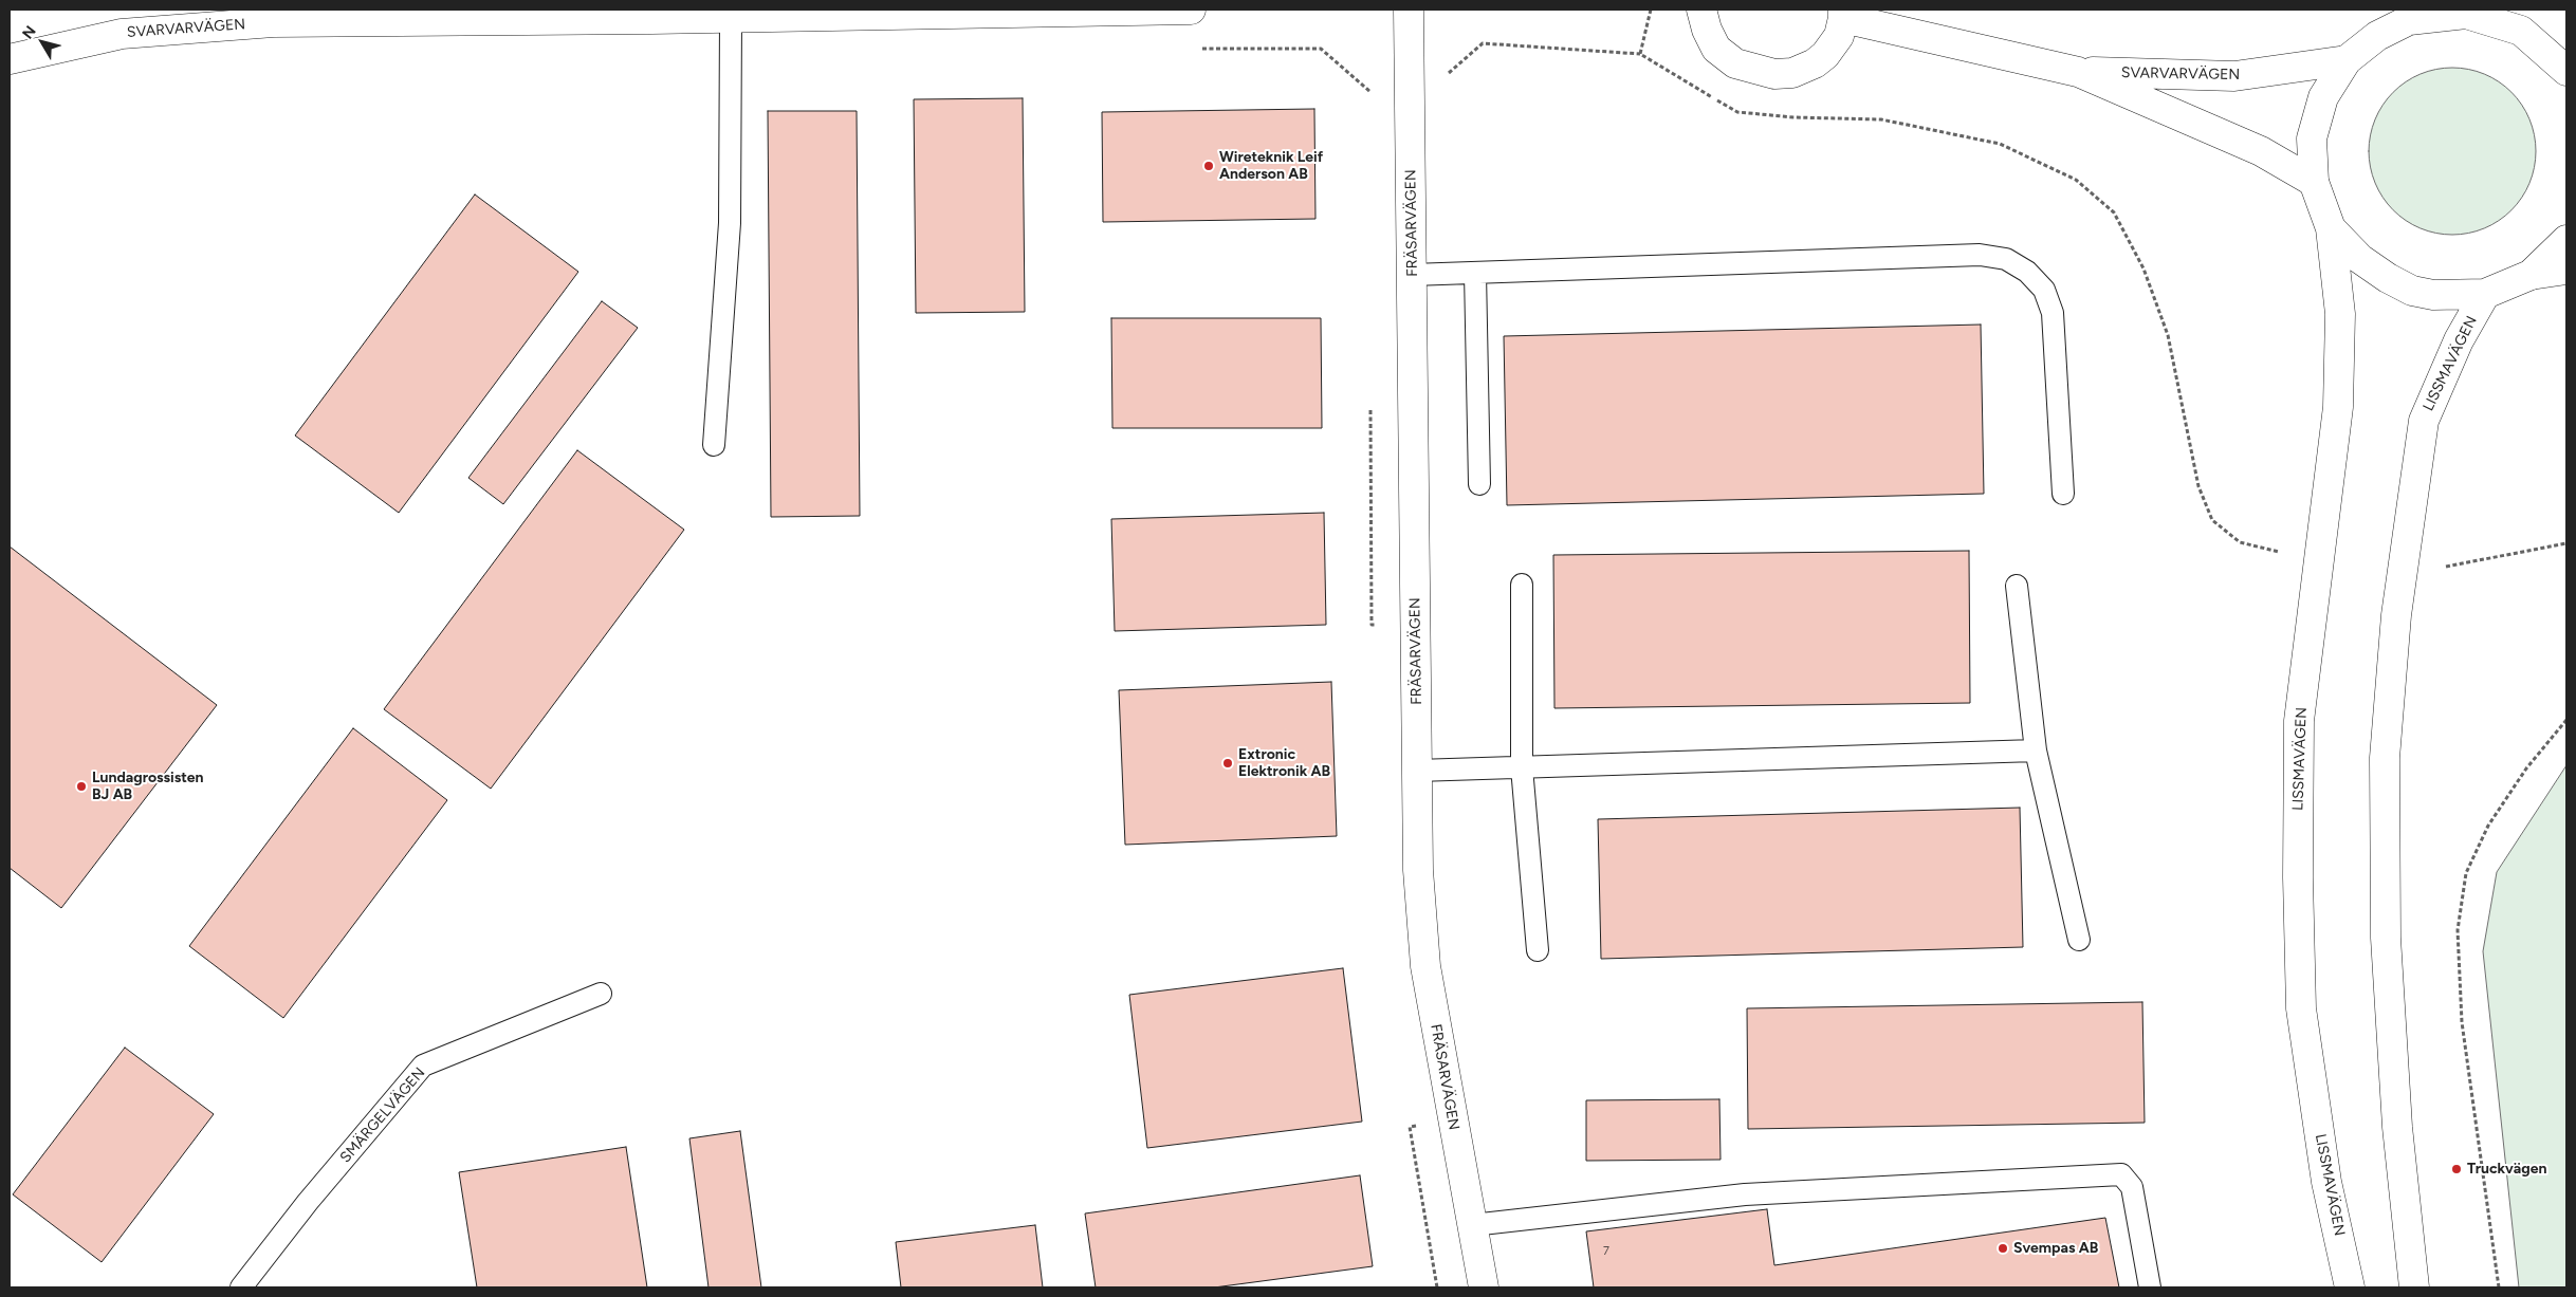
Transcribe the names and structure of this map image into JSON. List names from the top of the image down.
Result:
{
  "streets": {
    "main road": ["SVARVARVÄGEN", "FRÄSARVÄGEN", "LISSMAVÄGEN"],
    "lane": ["SMÄRGELVÄGEN"]
  },
  "places": [
    "Wireteknik Leif Anderson AB",
    "Extronic Elektronik AB",
    "Lundagrossisten BJ AB",
    "Truckvägen",
    "Svempas AB"
  ],
  "house_numbers": ["7"],
  "north": "top left"
}
